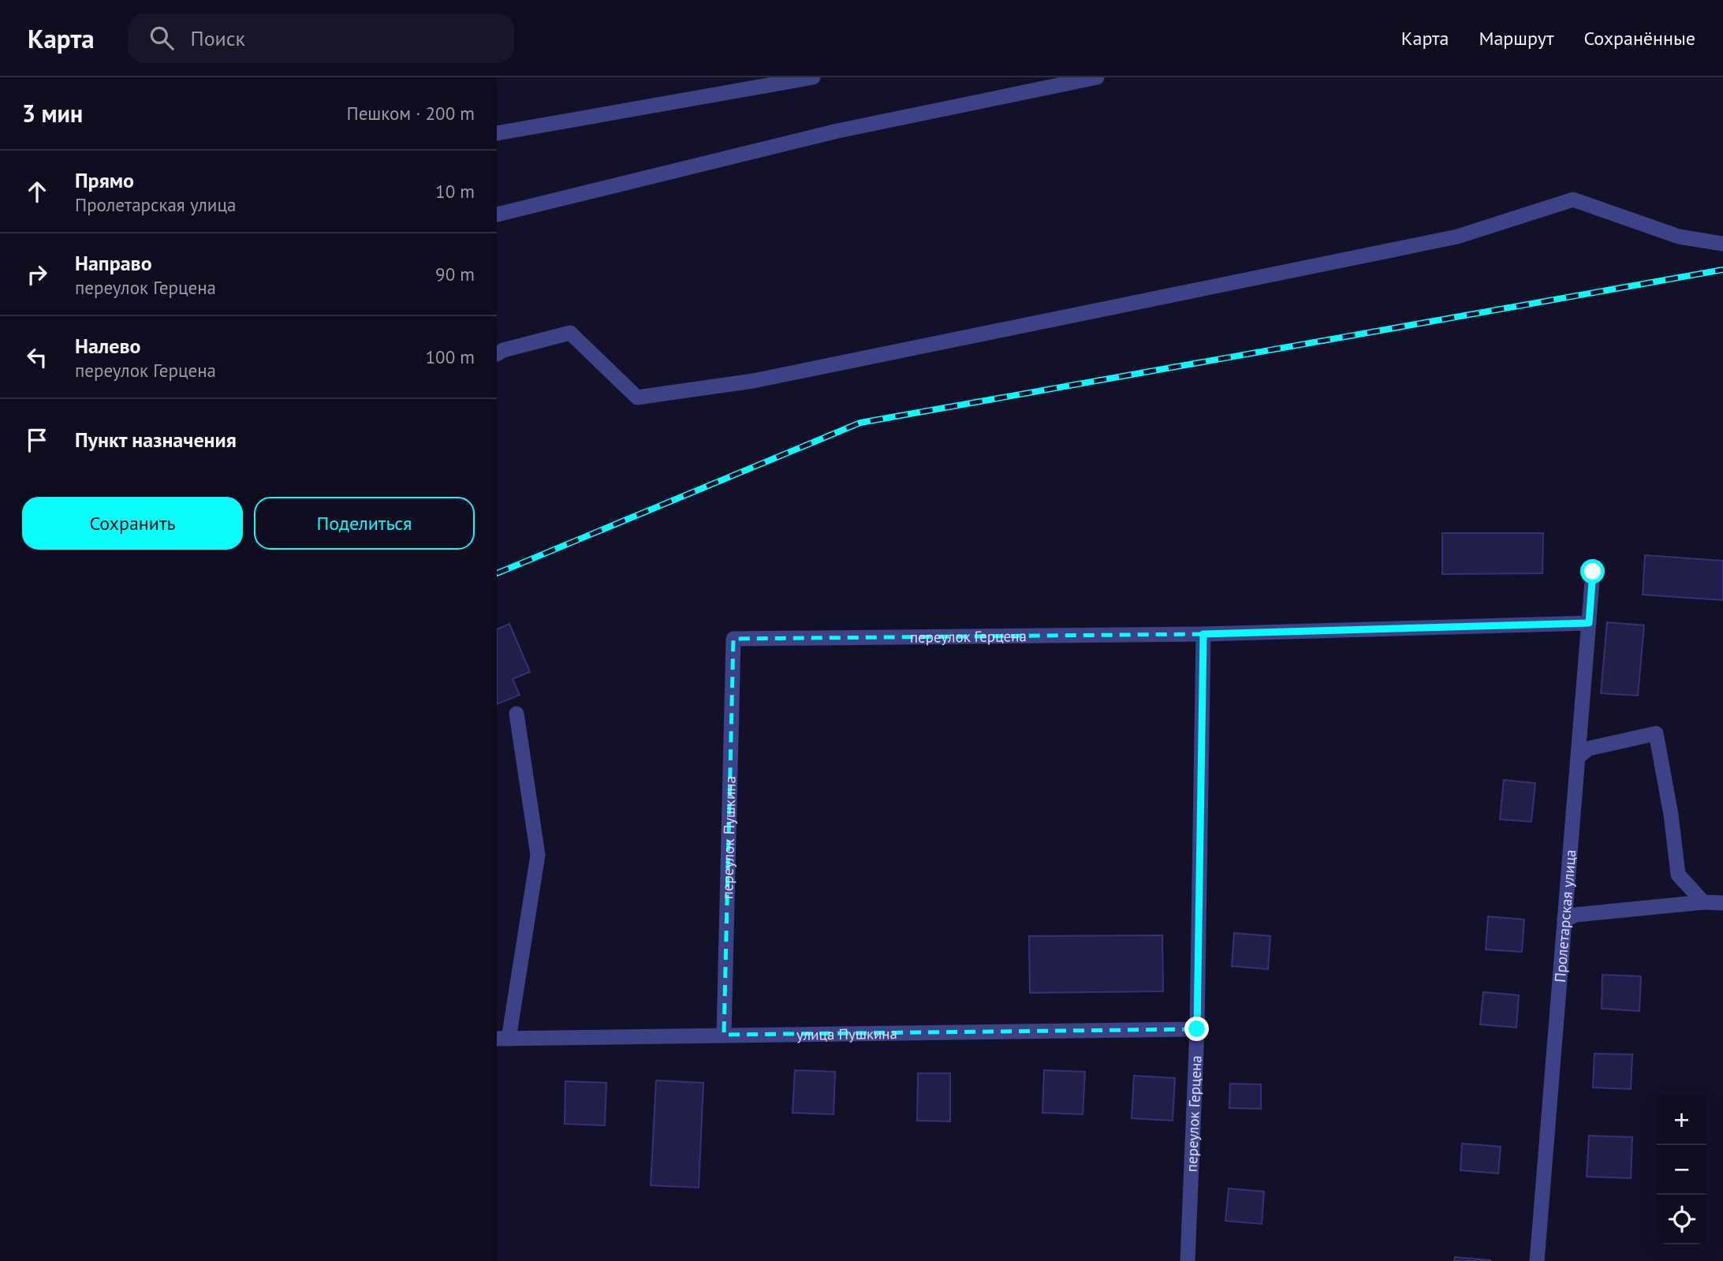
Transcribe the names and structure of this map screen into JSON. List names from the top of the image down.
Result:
{
  "streets": {
    "street": [
      "переулок Герцена",
      "переулок Пушкина",
      "Пролетарская улица",
      "улица Пушкина"
    ]
  },
  "crossings": [
    ["переулок Герцена", "переулок Пушкина"],
    ["переулок Герцена", "Пролетарская улица"],
    ["переулок Герцена", "улица Пушкина"],
    ["переулок Пушкина", "улица Пушкина"]
  ],
  "page": {
    "header": "Карта",
    "search": "Поиск",
    "nav": ["Карта", "Маршрут", "Сохранённые"],
    "heading": ["3 мин", "Пешком · 200 m"],
    "list": [
      ["Прямо", "Пролетарская улица", "10 m"],
      ["Направо", "переулок Герцена", "90 m"],
      ["Налево", "переулок Герцена", "100 m"],
      "Пункт назначения"
    ],
    "buttons": ["Сохранить", "Поделиться"],
    "map_buttons": ["+", "−"]
  }
}
